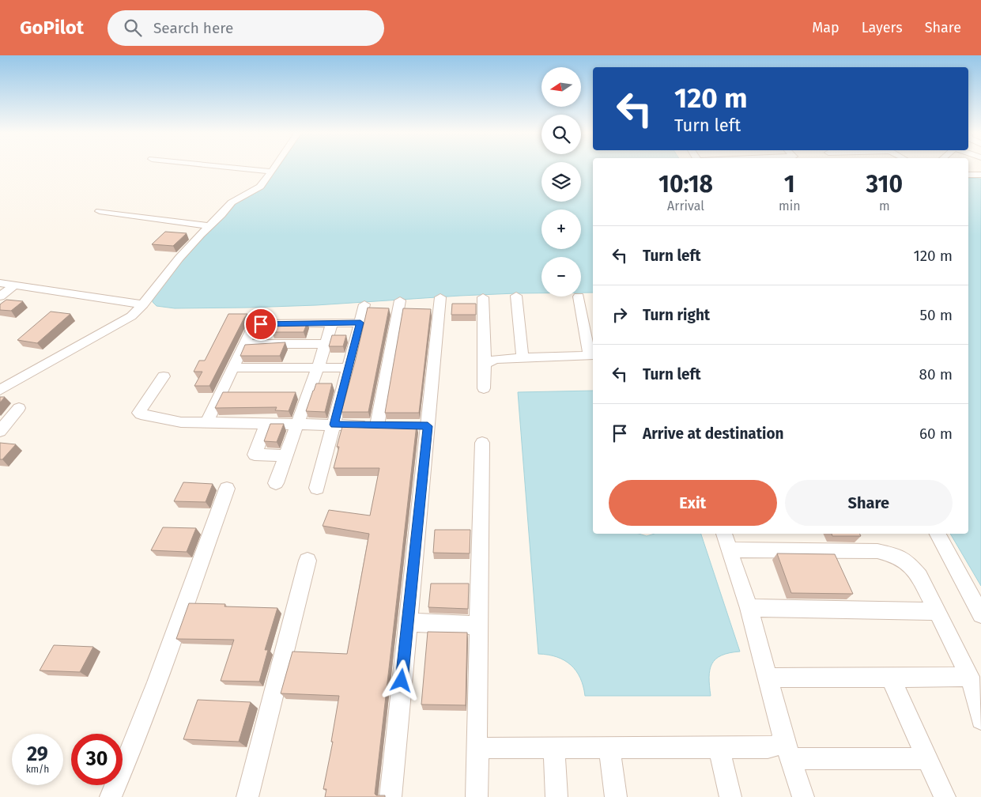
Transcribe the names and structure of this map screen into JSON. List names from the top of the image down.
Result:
{
  "north": "left",
  "page": {
    "header": "GoPilot",
    "search": "Search here",
    "nav": ["Map", "Layers", "Share"],
    "map_buttons": ["+", "−"],
    "turn": ["120 m", "Turn left"],
    "eta": [
      "10:18",
      "Arrival",
      "1",
      "min",
      "310",
      "m"
    ],
    "list": [
      {
        "name": "Turn left",
        "value": "120 m"
      },
      {
        "name": "Turn right",
        "value": "50 m"
      },
      {
        "name": "Turn left",
        "value": "80 m"
      },
      {
        "name": "Arrive at destination",
        "value": "60 m"
      }
    ],
    "buttons": ["Exit", "Share"],
    "speed": "29 km/h",
    "limit": "30"
  }
}
